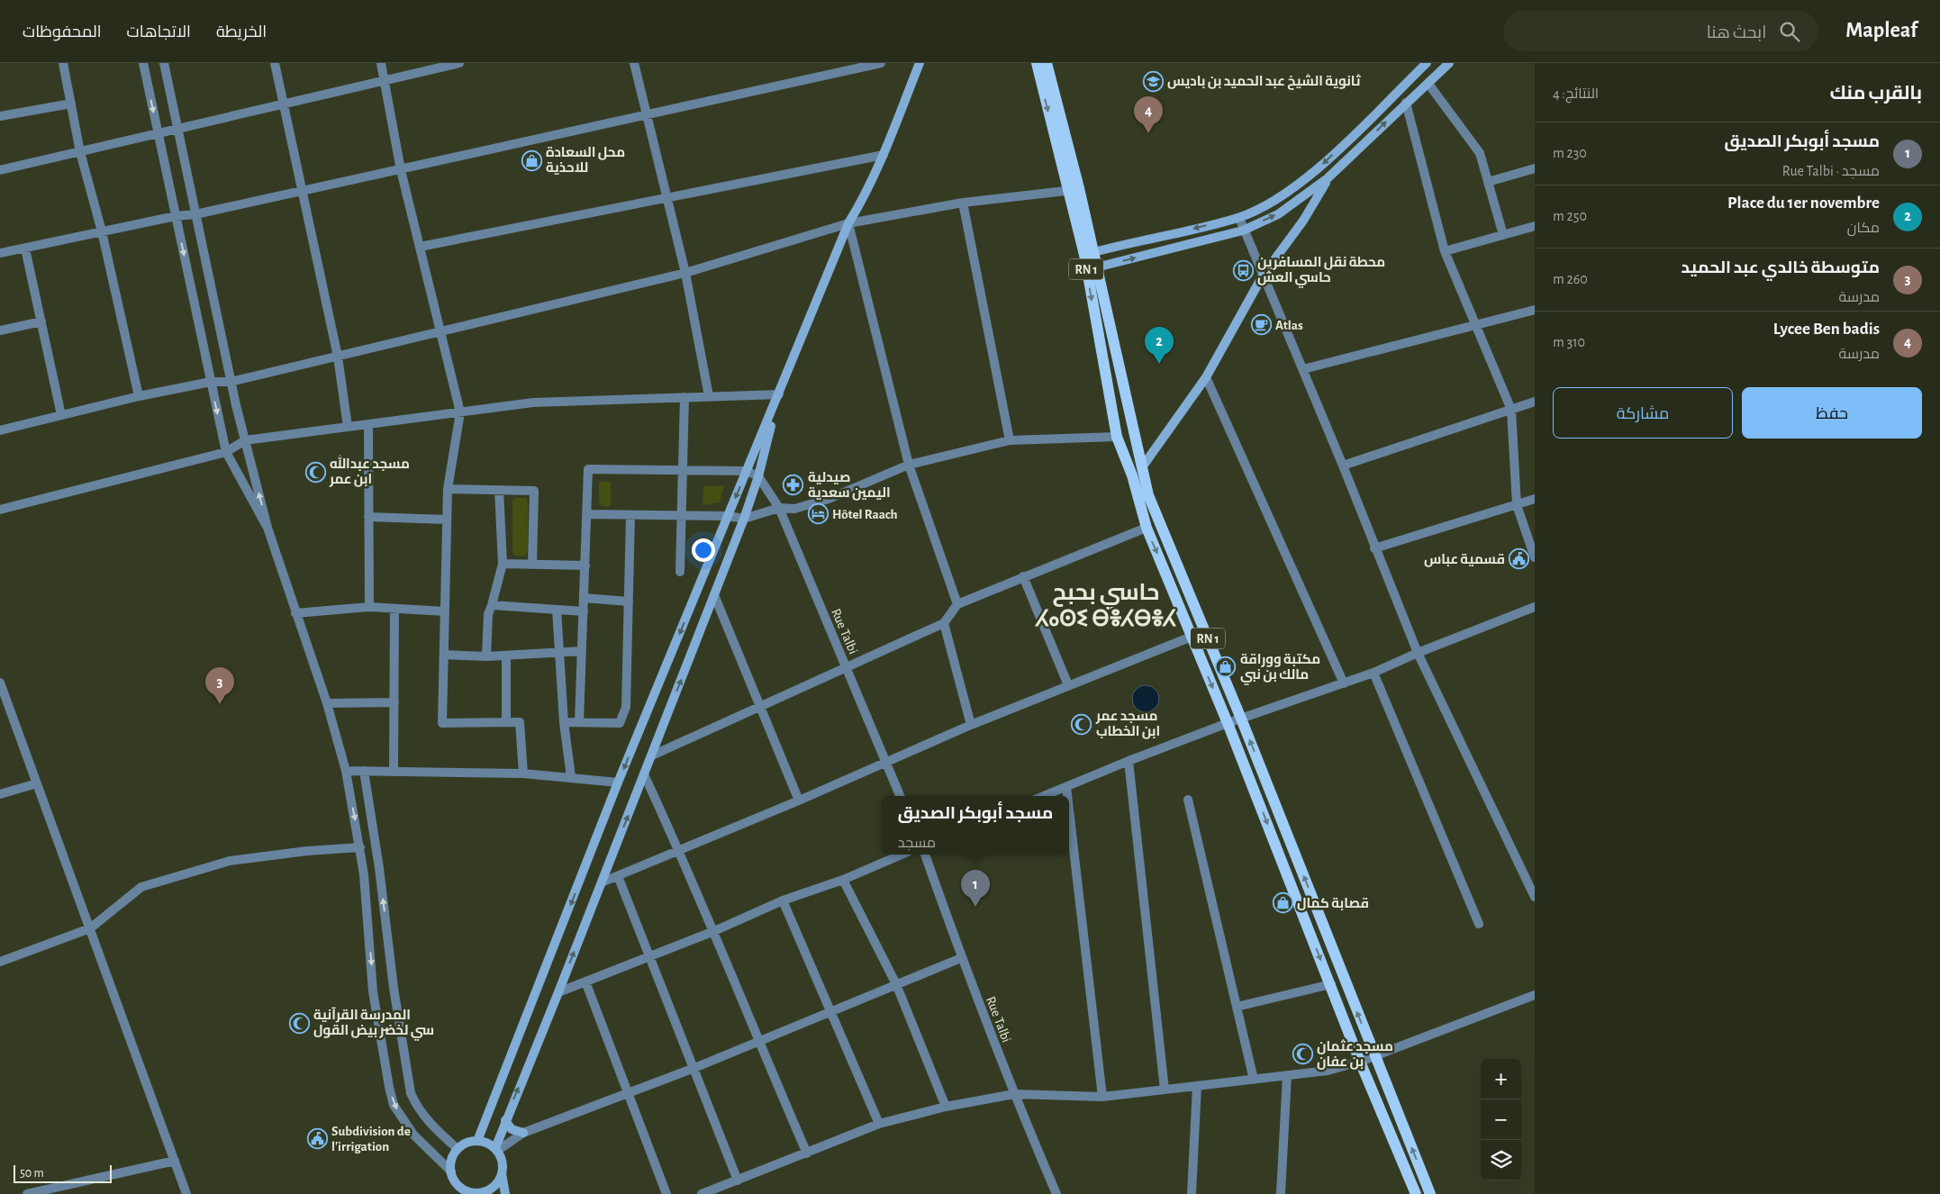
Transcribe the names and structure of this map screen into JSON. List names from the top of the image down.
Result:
{
  "streets": {
    "main road": ["RN 1"],
    "street": ["Rue Talbi"]
  },
  "districts": ["حاسي بحبح ⵃⴰⵙⵉ ⴱⴻⵃⴱⴻⵃ"],
  "places": {
    "school or university": ["ثانوية الشيخ عبد الحميد بن باديس"],
    "shop": ["محل السعادة للاحذية", "مكتبة ووراقة مالك بن نبي", "قصابة كمال"],
    "bus stop": ["محطة نقل المسافرين حاسي العش"],
    "cafe": ["Atlas"],
    "mosque": [
      "مسجد عبدالله ابن عمر",
      "مسجد عمر ابن الخطاب",
      "المدرسة القرآنية سي لخضر بيض القول",
      "مسجد عثمان بن عفان"
    ],
    "pharmacy": ["صيدلية اليمين سعدية"],
    "hotel": ["Hôtel Raach"],
    "public building": ["قسمية عباس", "Subdivision de l'irrigation"]
  },
  "scale_bar": "50 m",
  "page": {
    "header": "Mapleaf",
    "search": "ابحث هنا",
    "nav": ["الخريطة", "الاتجاهات", "المحفوظات"],
    "heading": ["بالقرب منك", "النتائج: 4"],
    "pins": [
      "4",
      "2",
      "3",
      "1"
    ],
    "list": [
      {
        "mark": "1",
        "name": "مسجد أبوبكر الصديق",
        "note": "مسجد · Rue Talbi",
        "value": "230 m"
      },
      {
        "mark": "2",
        "name": "Place du 1er novembre",
        "note": "مكان",
        "value": "250 m"
      },
      {
        "mark": "3",
        "name": "متوسطة خالدي عبد الحميد",
        "note": "مدرسة",
        "value": "260 m"
      },
      {
        "mark": "4",
        "name": "Lycee Ben badis",
        "note": "مدرسة",
        "value": "310 m"
      }
    ],
    "buttons": ["حفظ", "مشاركة"],
    "popup": ["مسجد أبوبكر الصديق", "مسجد"],
    "map_buttons": ["+", "−"],
    "scale": "50 m"
  }
}
